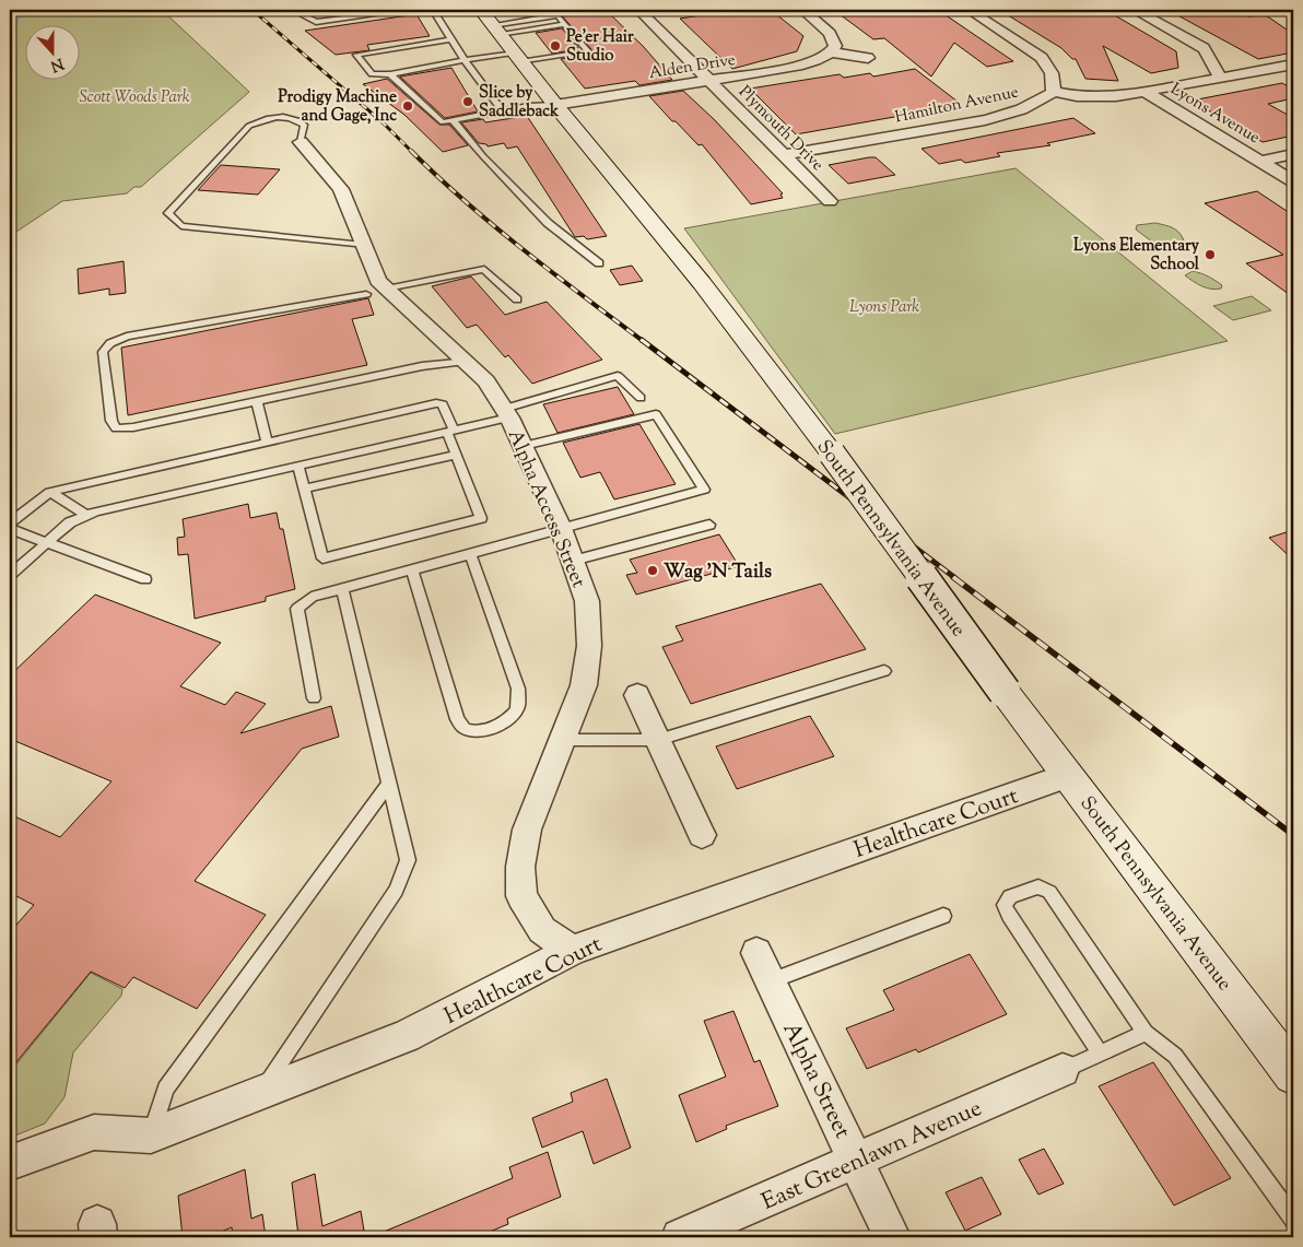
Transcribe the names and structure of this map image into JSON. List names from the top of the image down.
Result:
{
  "streets": {
    "main road": ["South Pennsylvania Avenue"],
    "street": [
      "Alden Drive",
      "Hamilton Avenue",
      "Lyons Avenue",
      "Plymouth Drive",
      "Alpha Access Street",
      "Healthcare Court",
      "Alpha Street",
      "East Greenlawn Avenue"
    ]
  },
  "crossings": [
    ["Alden Drive", "Plymouth Drive"],
    ["Alden Drive", "South Pennsylvania Avenue"],
    ["Hamilton Avenue", "Plymouth Drive"],
    ["Alpha Access Street", "Healthcare Court"],
    ["South Pennsylvania Avenue", "Healthcare Court"],
    ["Alpha Street", "East Greenlawn Avenue"]
  ],
  "parks": ["Scott Woods Park", "Lyons Park"],
  "places": [
    "Pe'er Hair Studio",
    "Slice by Saddleback",
    "Prodigy Machine and Gage, Inc",
    "Lyons Elementary School",
    "Wag 'N Tails"
  ],
  "north": "bottom"
}
